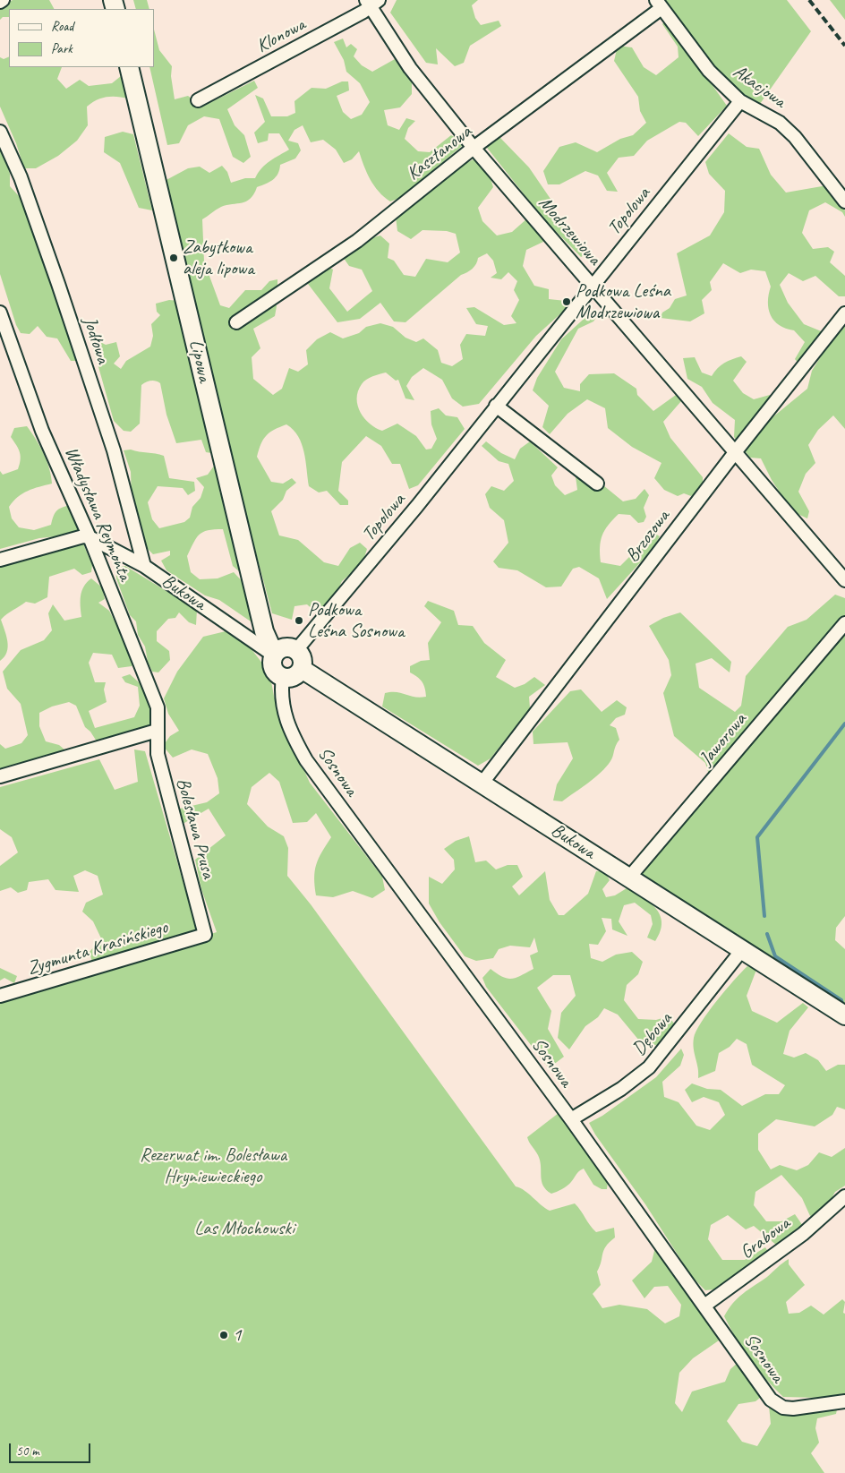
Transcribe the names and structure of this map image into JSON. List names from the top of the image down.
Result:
{
  "streets": {
    "street": [
      "Klonowa",
      "Akacjowa",
      "Kasztanowa",
      "Topolowa",
      "Modrzewiowa",
      "Jodłowa",
      "Lipowa",
      "Władysława Reymonta",
      "Brzozowa",
      "Bukowa",
      "Jaworowa",
      "Sosnowa",
      "Bolesława Prusa",
      "Zygmunta Krasińskiego",
      "Dębowa",
      "Grabowa"
    ]
  },
  "crossings": [
    ["Klonowa", "Modrzewiowa"],
    ["Akacjowa", "Kasztanowa"],
    ["Akacjowa", "Topolowa"],
    ["Kasztanowa", "Modrzewiowa"],
    ["Topolowa", "Modrzewiowa"],
    ["Topolowa", "Lipowa"],
    ["Topolowa", "Bukowa"],
    ["Topolowa", "Sosnowa"],
    ["Modrzewiowa", "Brzozowa"],
    ["Jodłowa", "Bukowa"],
    ["Lipowa", "Bukowa"],
    ["Lipowa", "Sosnowa"],
    ["Władysława Reymonta", "Bukowa"],
    ["Władysława Reymonta", "Bolesława Prusa"],
    ["Brzozowa", "Bukowa"],
    ["Bukowa", "Jaworowa"],
    ["Bukowa", "Sosnowa"],
    ["Bukowa", "Dębowa"],
    ["Sosnowa", "Dębowa"],
    ["Sosnowa", "Grabowa"],
    ["Bolesława Prusa", "Zygmunta Krasińskiego"]
  ],
  "parks": ["Rezerwat im. Bolesława Hryniewieckiego", "Las Młochowski"],
  "places": [
    "Zabytkowa aleja lipowa",
    "Podkowa Leśna Modrzewiowa",
    "Podkowa Leśna Sosnowa",
    "1"
  ],
  "legend": ["Road", "Park"],
  "scale_bar": "50 m"
}
